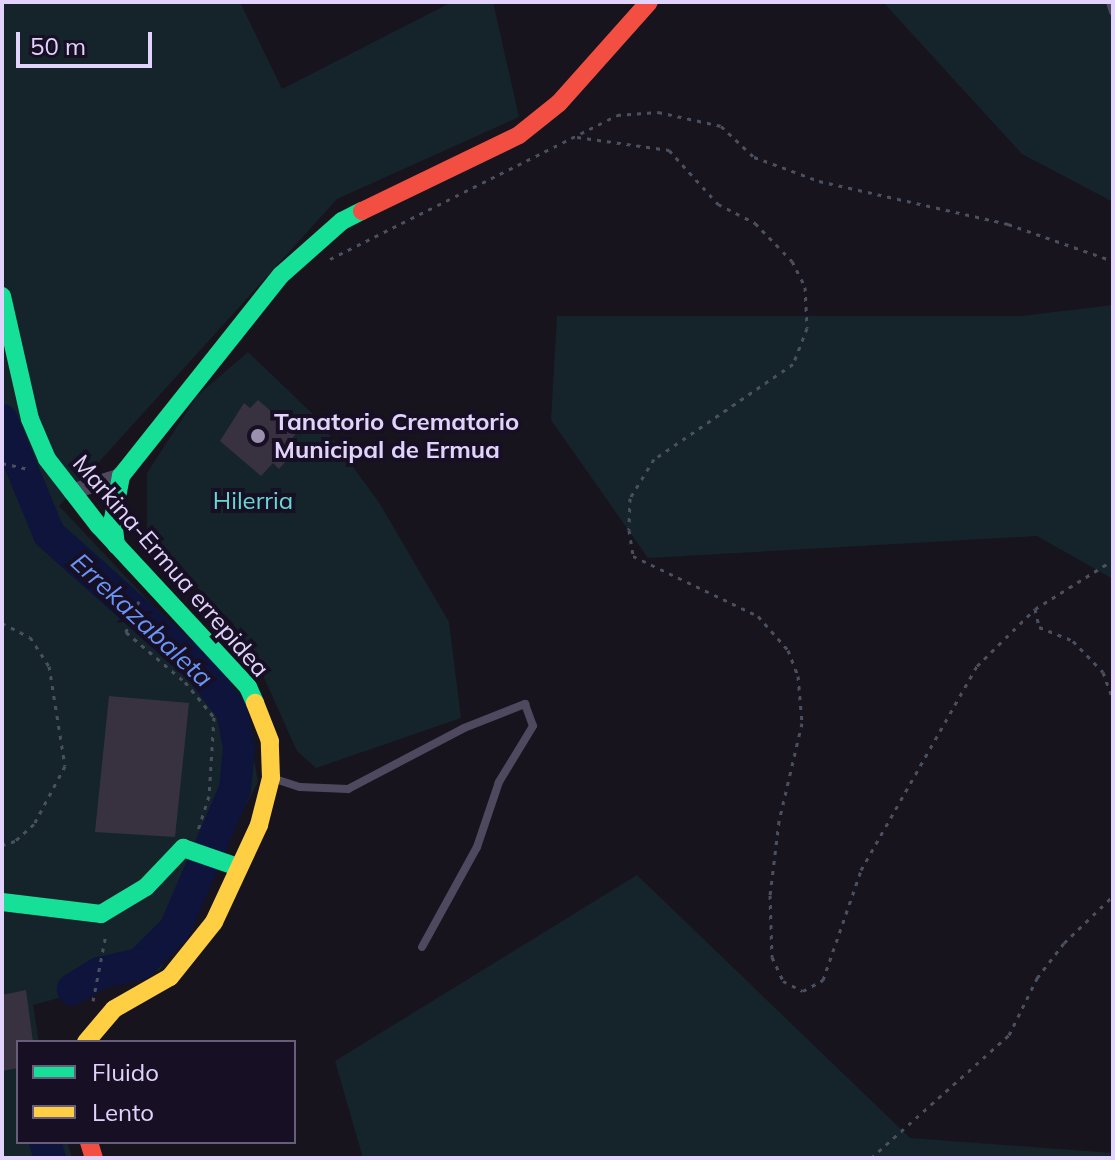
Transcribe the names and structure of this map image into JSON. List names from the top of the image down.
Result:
{
  "streets": {
    "street": ["Markina-Ermua errepidea"]
  },
  "water": ["Errekazabaleta"],
  "parks": ["Hilerria"],
  "places": ["Tanatorio Crematorio Municipal de Ermua"],
  "legend": ["Fluido", "Lento"],
  "scale_bar": "50 m"
}
